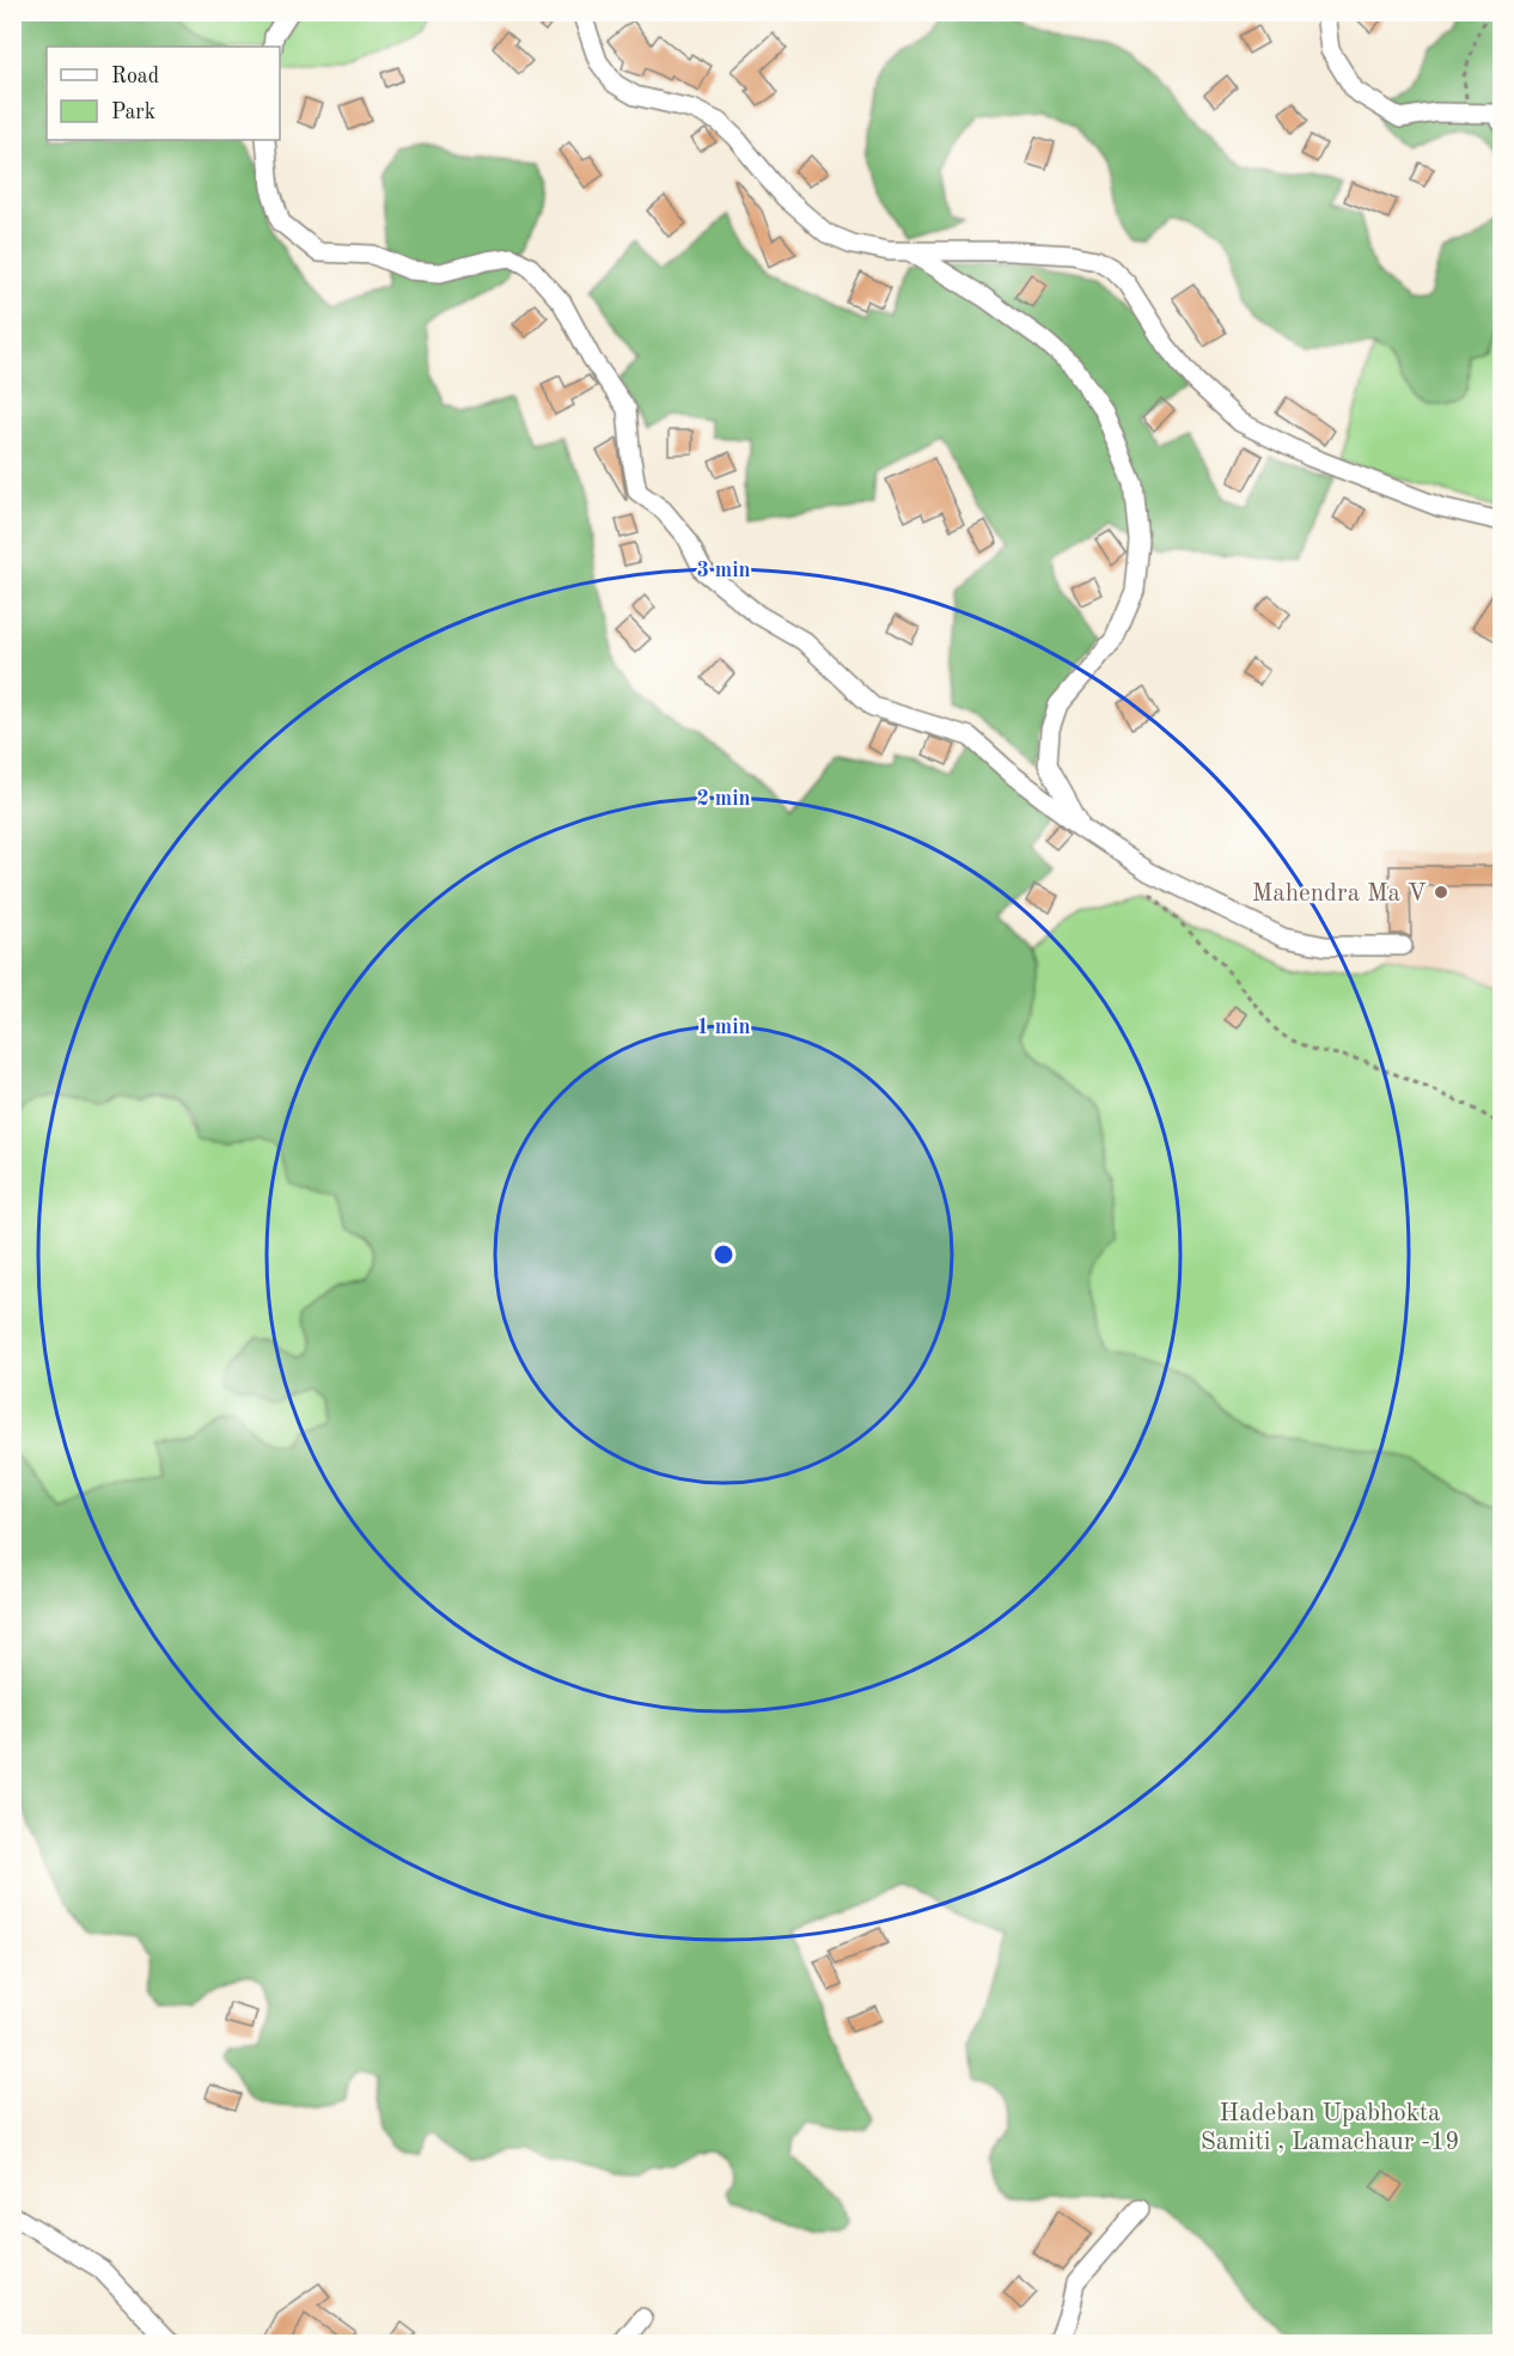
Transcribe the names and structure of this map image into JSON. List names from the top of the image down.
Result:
{
  "parks": ["Hadeban Upabhokta Samiti , Lamachaur -19"],
  "places": ["Mahendra Ma V"],
  "legend": ["Road", "Park"],
  "rings": ["3 min", "2 min", "1 min"]
}
